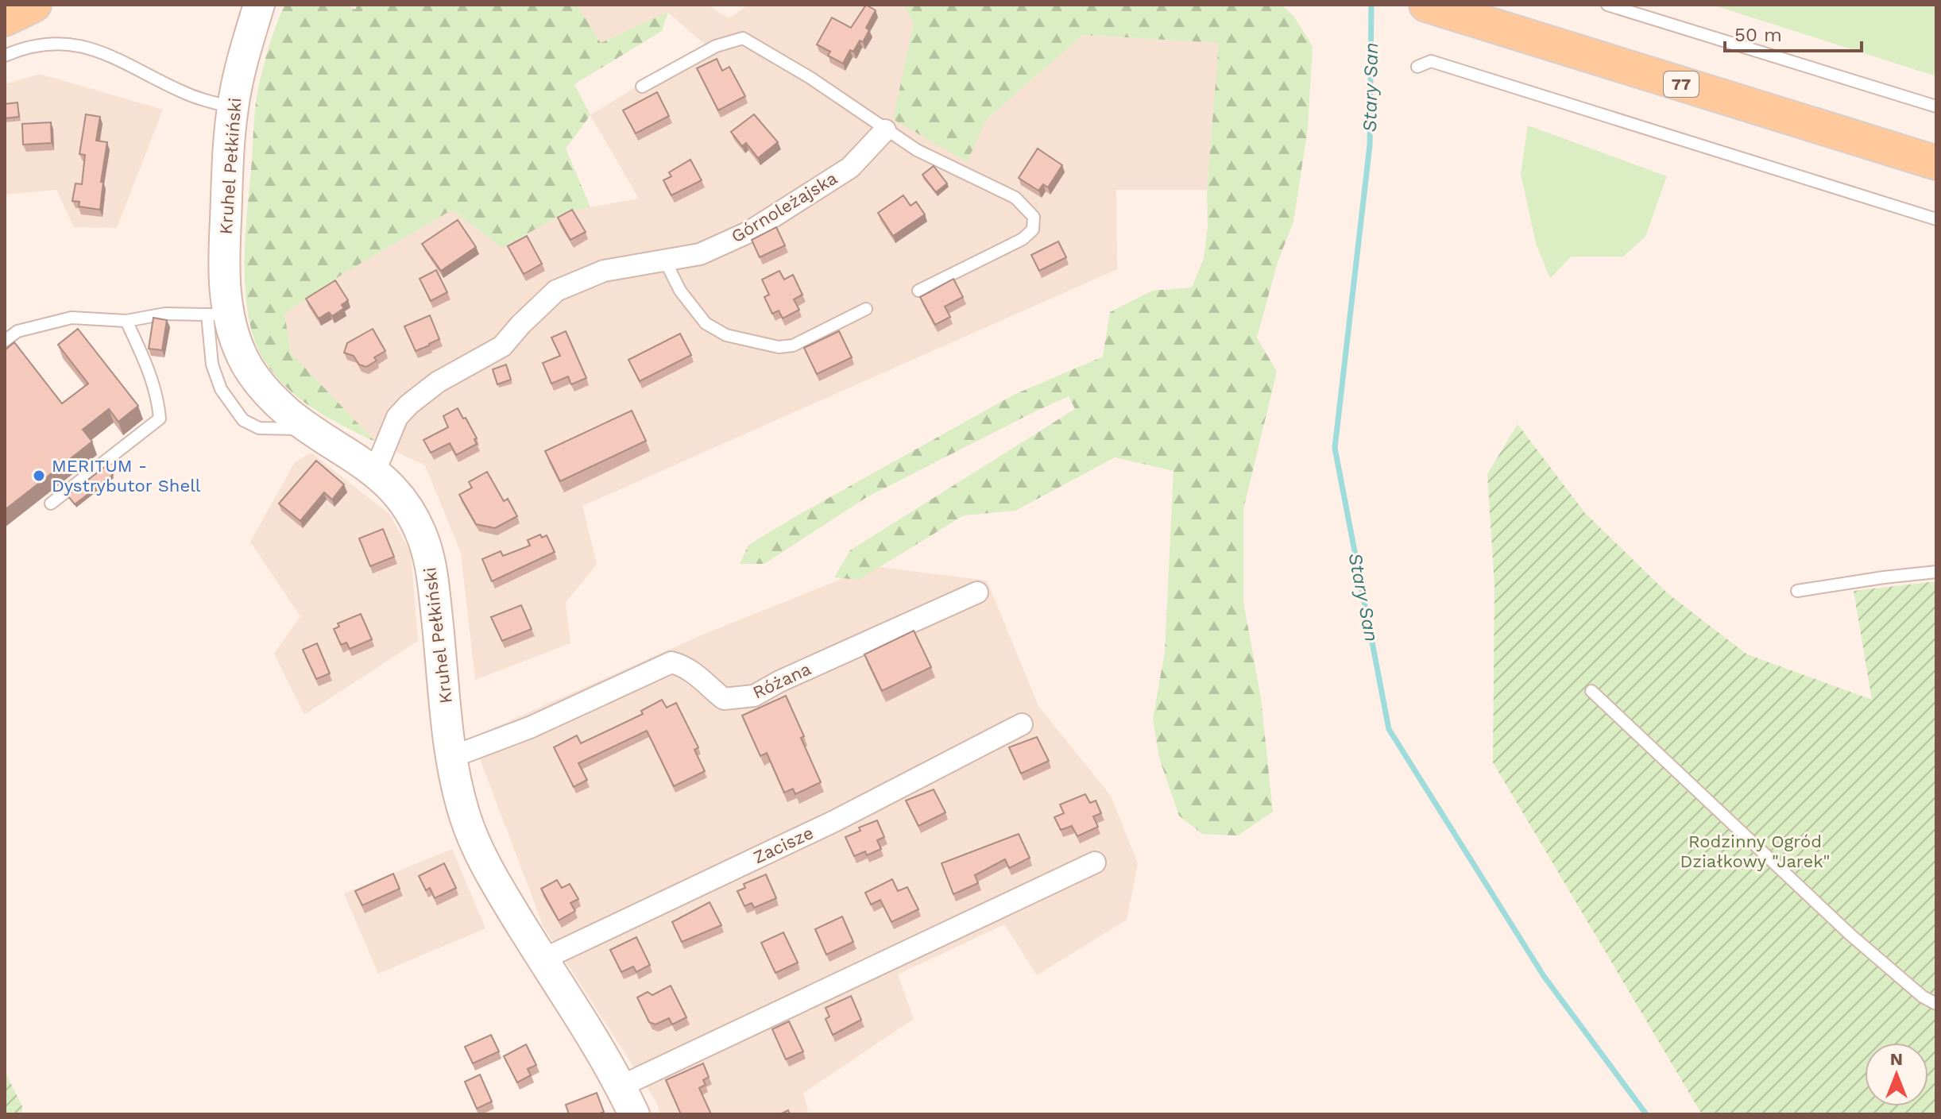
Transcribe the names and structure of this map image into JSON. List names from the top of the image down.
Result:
{
  "streets": {
    "main road": ["77"],
    "street": [
      "Kruhel Pełkiński",
      "Górnoleżajska",
      "Różana",
      "Zacisze"
    ]
  },
  "crossings": [
    ["Kruhel Pełkiński", "Górnoleżajska"],
    ["Kruhel Pełkiński", "Różana"],
    ["Kruhel Pełkiński", "Zacisze"]
  ],
  "water": ["Stary San"],
  "parks": ["Rodzinny Ogród Działkowy \"Jarek\""],
  "places": ["MERITUM - Dystrybutor Shell"],
  "scale_bar": "50 m",
  "north": "top"
}
